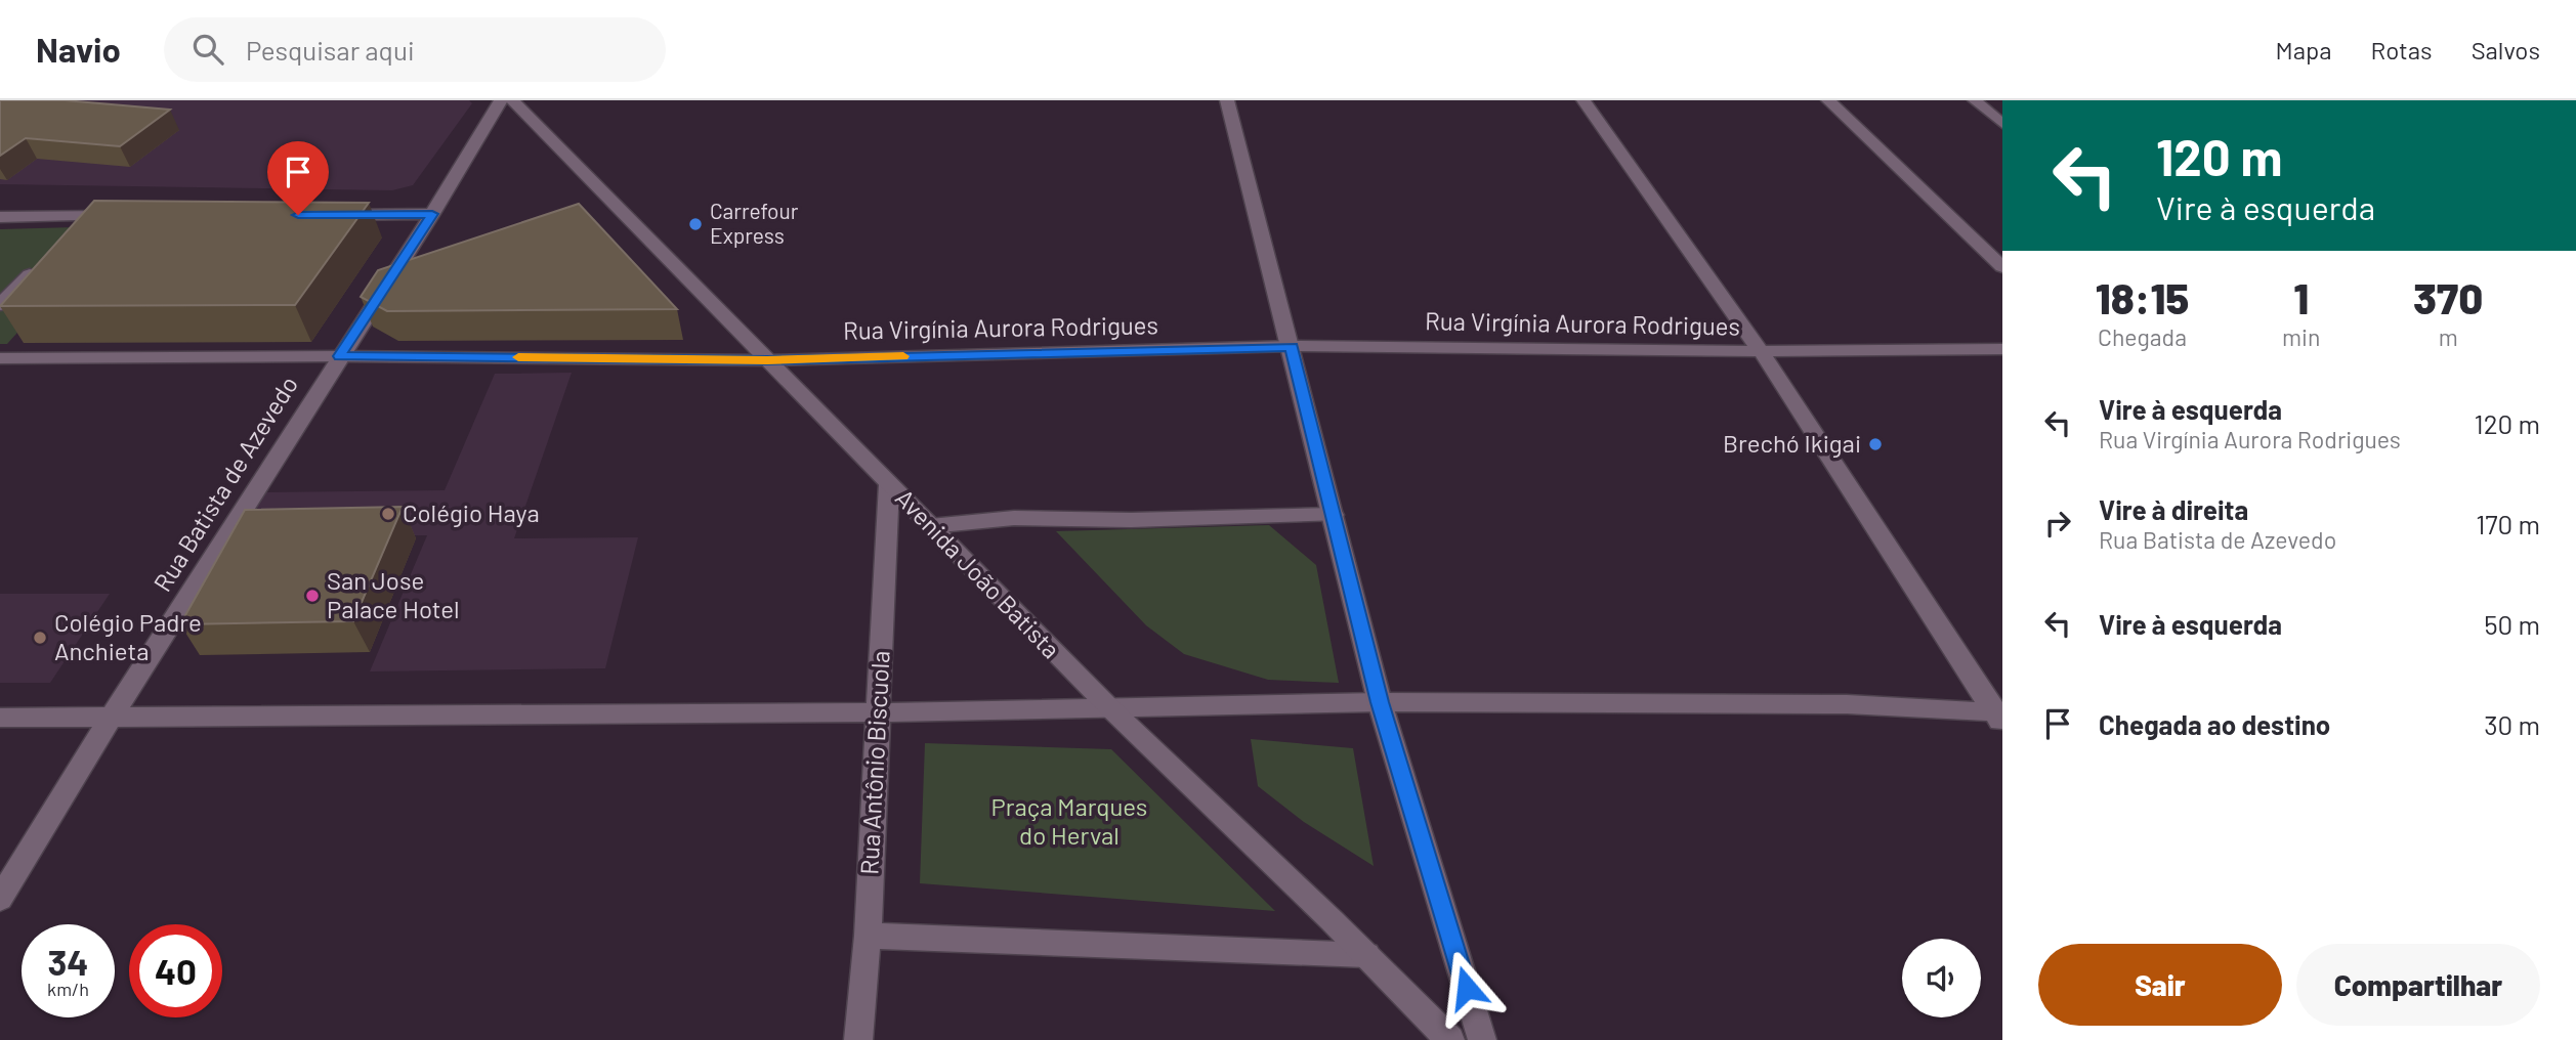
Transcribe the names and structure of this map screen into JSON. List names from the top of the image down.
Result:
{
  "streets": {
    "street": [
      "Rua Virgínia Aurora Rodrigues",
      "Rua Batista de Azevedo",
      "Avenida João Batista",
      "Rua Antônio Biscuola"
    ]
  },
  "crossings": [
    ["Rua Virgínia Aurora Rodrigues", "Rua Batista de Azevedo"],
    ["Rua Virgínia Aurora Rodrigues", "Avenida João Batista"],
    ["Avenida João Batista", "Rua Antônio Biscuola"]
  ],
  "parks": ["Praça Marques do Herval"],
  "places": [
    "Carrefour Express",
    "Brechó Ikigai",
    "Colégio Haya",
    "San Jose Palace Hotel",
    "Colégio Padre Anchieta"
  ],
  "page": {
    "header": "Navio",
    "search": "Pesquisar aqui",
    "nav": ["Mapa", "Rotas", "Salvos"],
    "turn": ["120 m", "Vire à esquerda"],
    "eta": [
      "18:15",
      "Chegada",
      "1",
      "min",
      "370",
      "m"
    ],
    "list": [
      {
        "name": "Vire à esquerda",
        "note": "Rua Virgínia Aurora Rodrigues",
        "value": "120 m"
      },
      {
        "name": "Vire à direita",
        "note": "Rua Batista de Azevedo",
        "value": "170 m"
      },
      {
        "name": "Vire à esquerda",
        "value": "50 m"
      },
      {
        "name": "Chegada ao destino",
        "value": "30 m"
      }
    ],
    "speed": "34 km/h",
    "limit": "40",
    "buttons": ["Sair", "Compartilhar"]
  }
}
